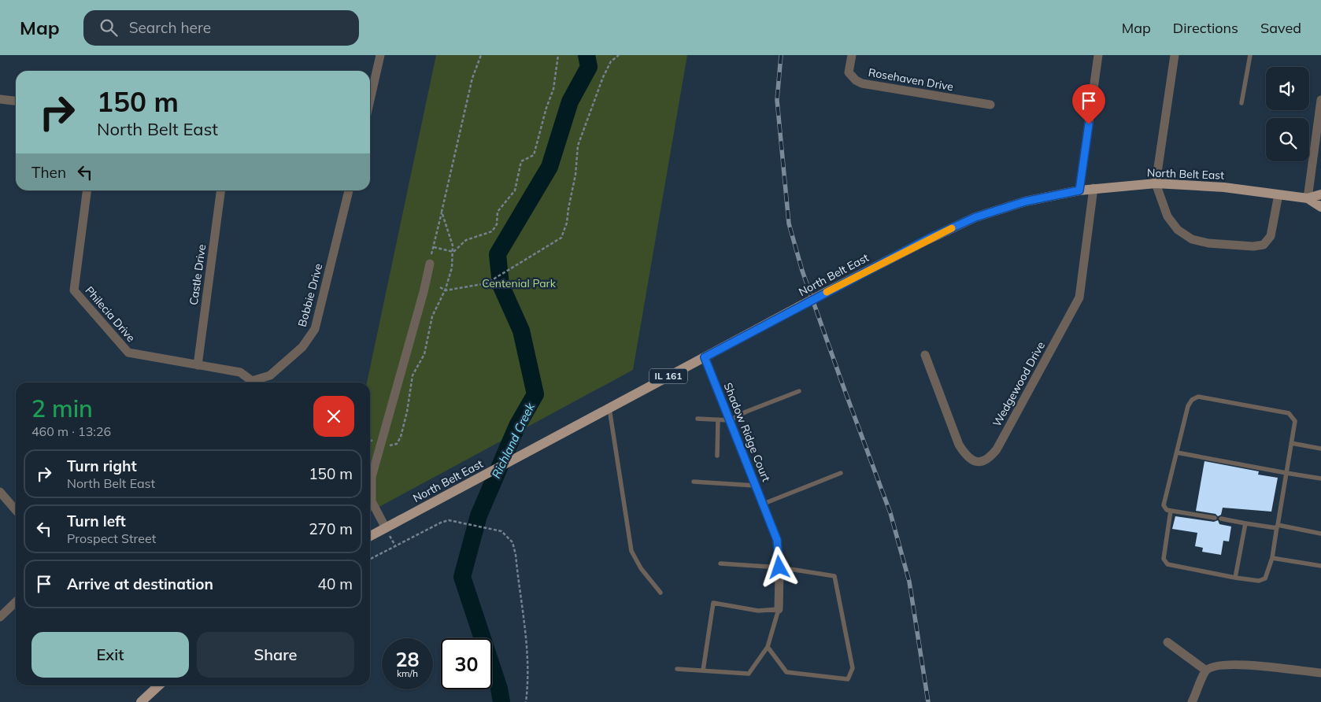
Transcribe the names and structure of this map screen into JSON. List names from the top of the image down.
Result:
{
  "streets": {
    "main road": ["North Belt East", "IL 161"],
    "street": [
      "Rosehaven Drive",
      "Castle Drive",
      "Bobbie Drive",
      "Philecia Drive",
      "Wedgewood Drive",
      "Shadow Ridge Court"
    ]
  },
  "crossings": [
    ["North Belt East", "Wedgewood Drive"],
    ["North Belt East", "Shadow Ridge Court"],
    ["Castle Drive", "Philecia Drive"]
  ],
  "water": ["Richland Creek"],
  "parks": ["Centenial Park"],
  "page": {
    "header": "Map",
    "search": "Search here",
    "nav": ["Map", "Directions", "Saved"],
    "turn": ["150 m", "North Belt East"],
    "then": "Then",
    "heading": ["2 min", "460 m · 13:26"],
    "list": [
      {
        "name": "Turn right",
        "note": "North Belt East",
        "value": "150 m"
      },
      {
        "name": "Turn left",
        "note": "Prospect Street",
        "value": "270 m"
      },
      {
        "name": "Arrive at destination",
        "value": "40 m"
      }
    ],
    "buttons": ["Exit", "Share"],
    "speed": "28 km/h",
    "limit": "30"
  }
}
